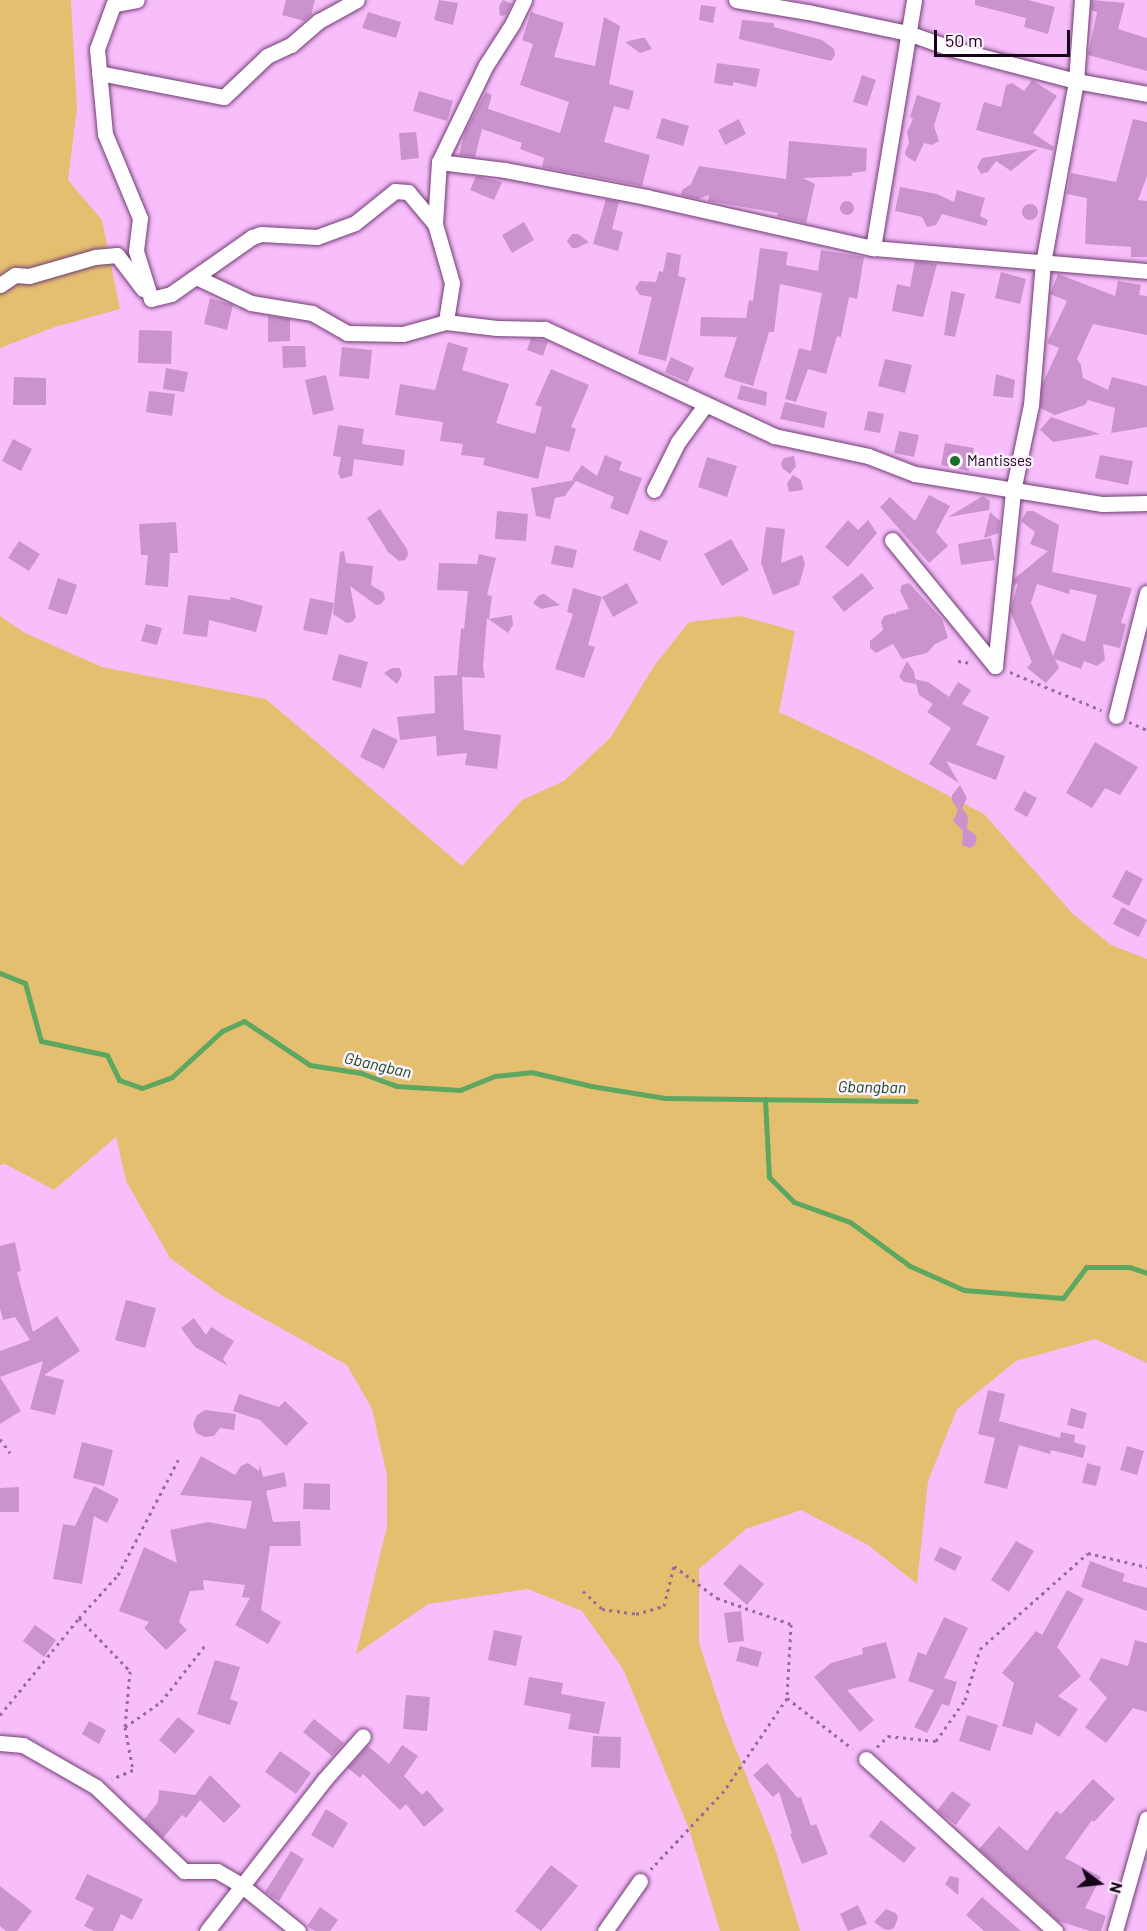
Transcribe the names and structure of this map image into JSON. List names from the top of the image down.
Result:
{
  "water": ["Gbangban"],
  "places": ["Mantisses"],
  "scale_bar": "50 m",
  "north": "right"
}
